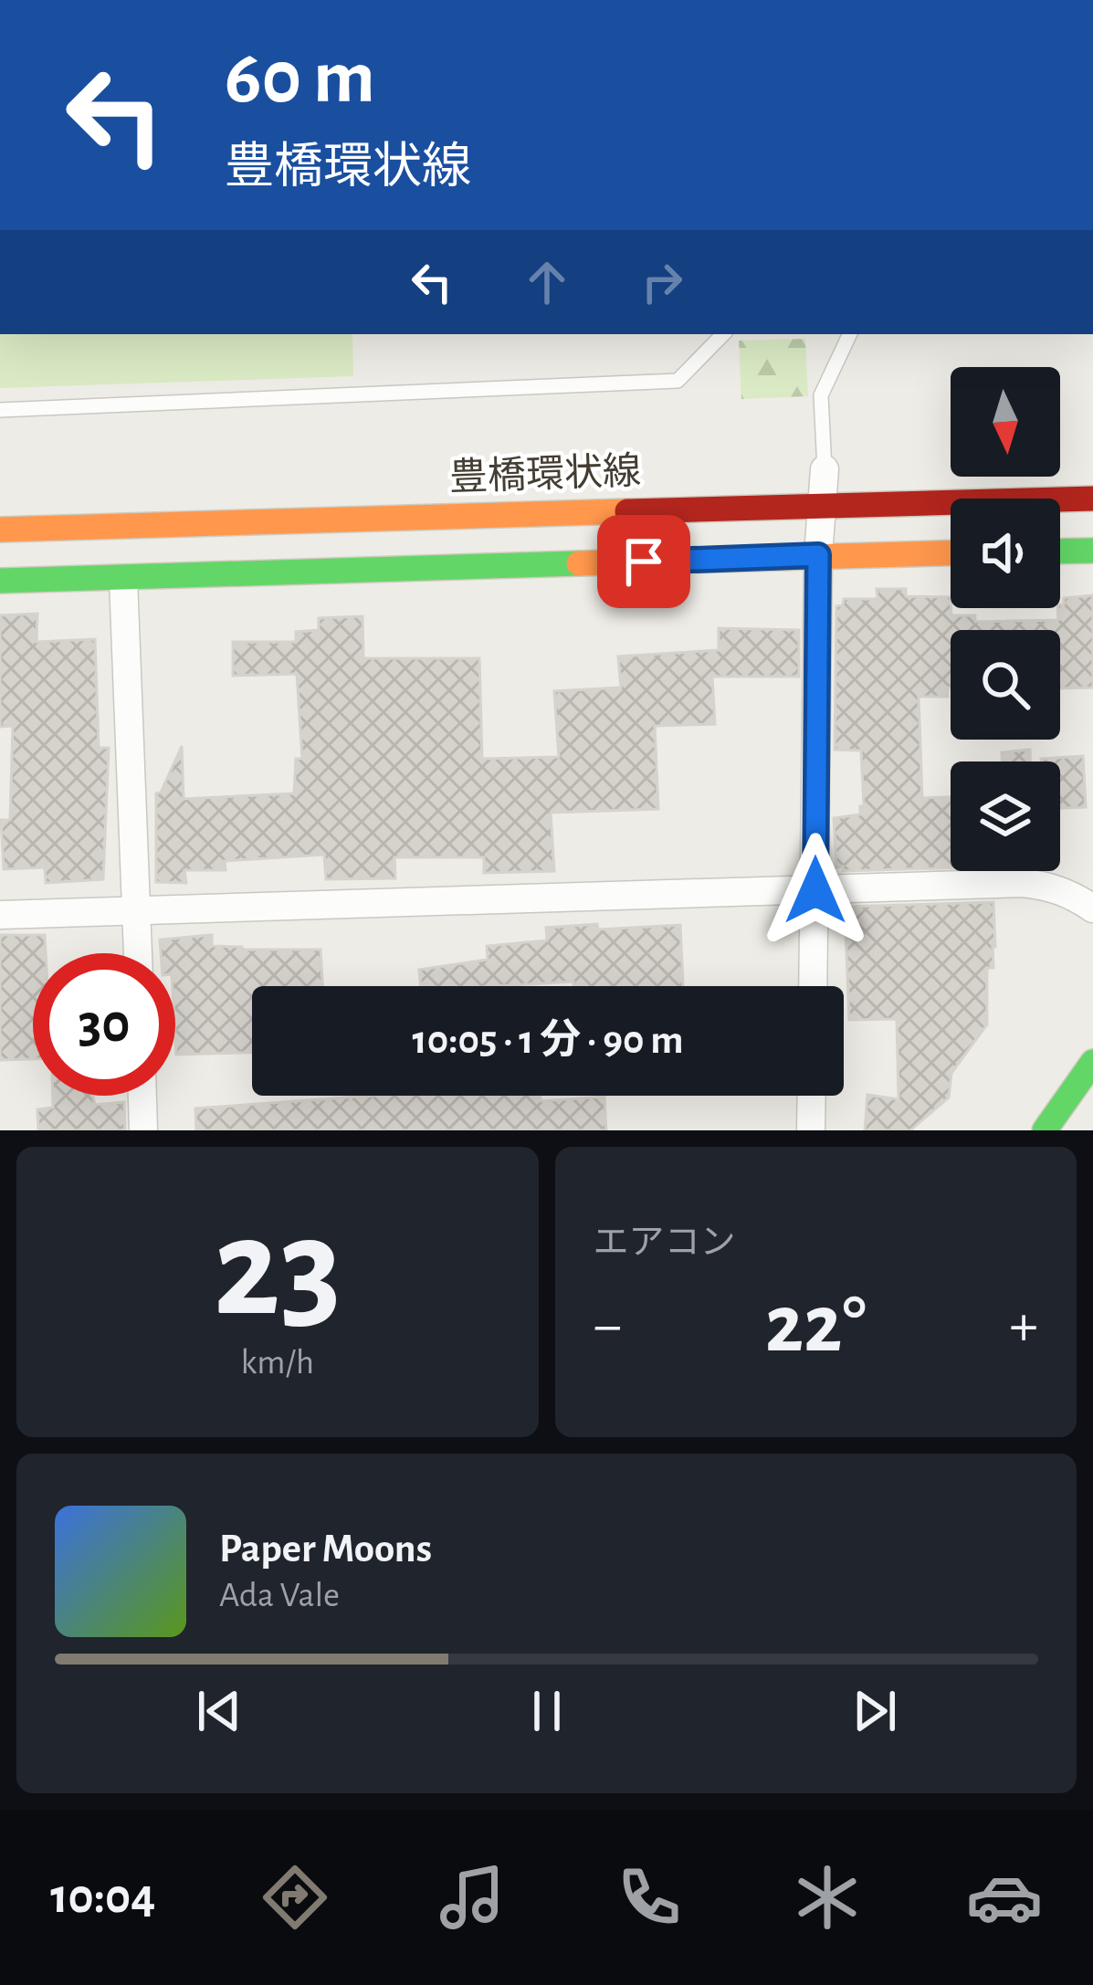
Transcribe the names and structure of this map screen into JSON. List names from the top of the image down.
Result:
{
  "streets": {
    "main road": ["豊橋環状線"]
  },
  "north": "bottom",
  "page": {
    "turn": ["60 m", "豊橋環状線"],
    "limit": "30",
    "trip": "10:05 · 1 分 · 90 m",
    "tile": [
      ["23", "km/h"],
      "エアコン"
    ],
    "heat": ["−", "22°", "+"],
    "song": ["Paper Moons", "Ada Vale"],
    "tabs": "10:04"
  }
}
